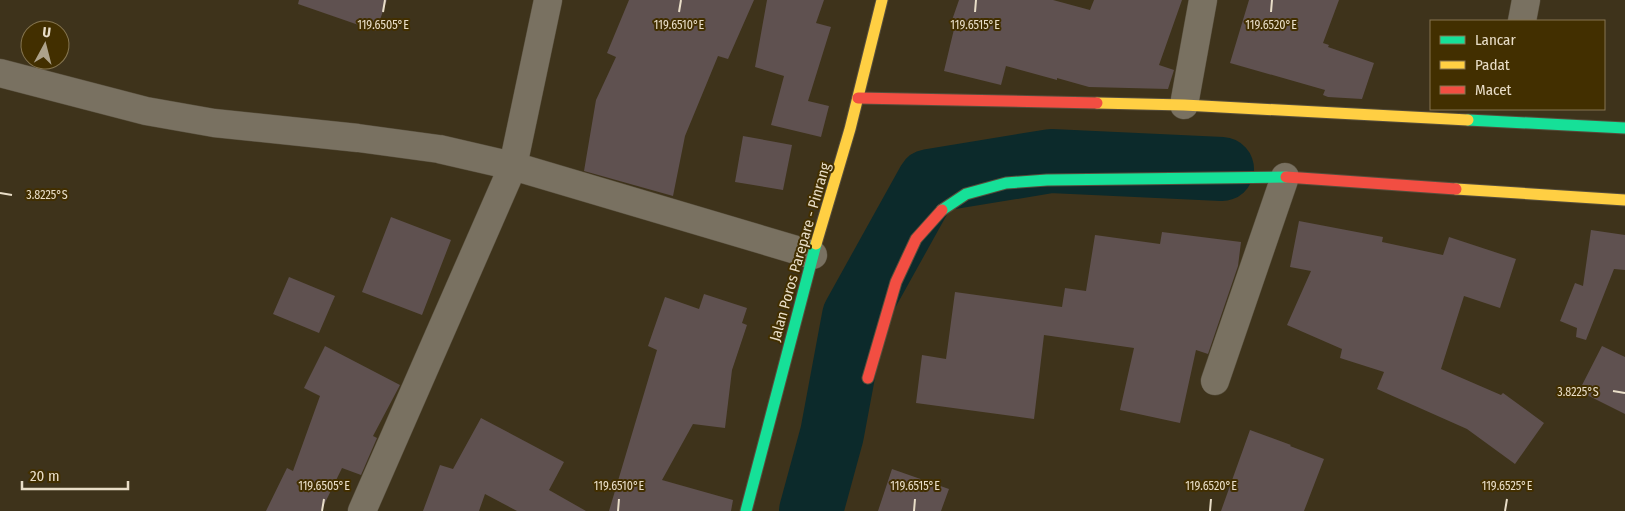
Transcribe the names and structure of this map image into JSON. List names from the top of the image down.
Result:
{
  "streets": {
    "main road": ["Jalan Poros Parepare - Pinrang"]
  },
  "legend": ["Lancar", "Padat", "Macet"],
  "scale_bar": "20 m",
  "north": "top",
  "coordinates": [
    "119.6505°E",
    "119.6510°E",
    "119.6515°E",
    "119.6520°E",
    "3.8225°S",
    "119.6525°E"
  ]
}
